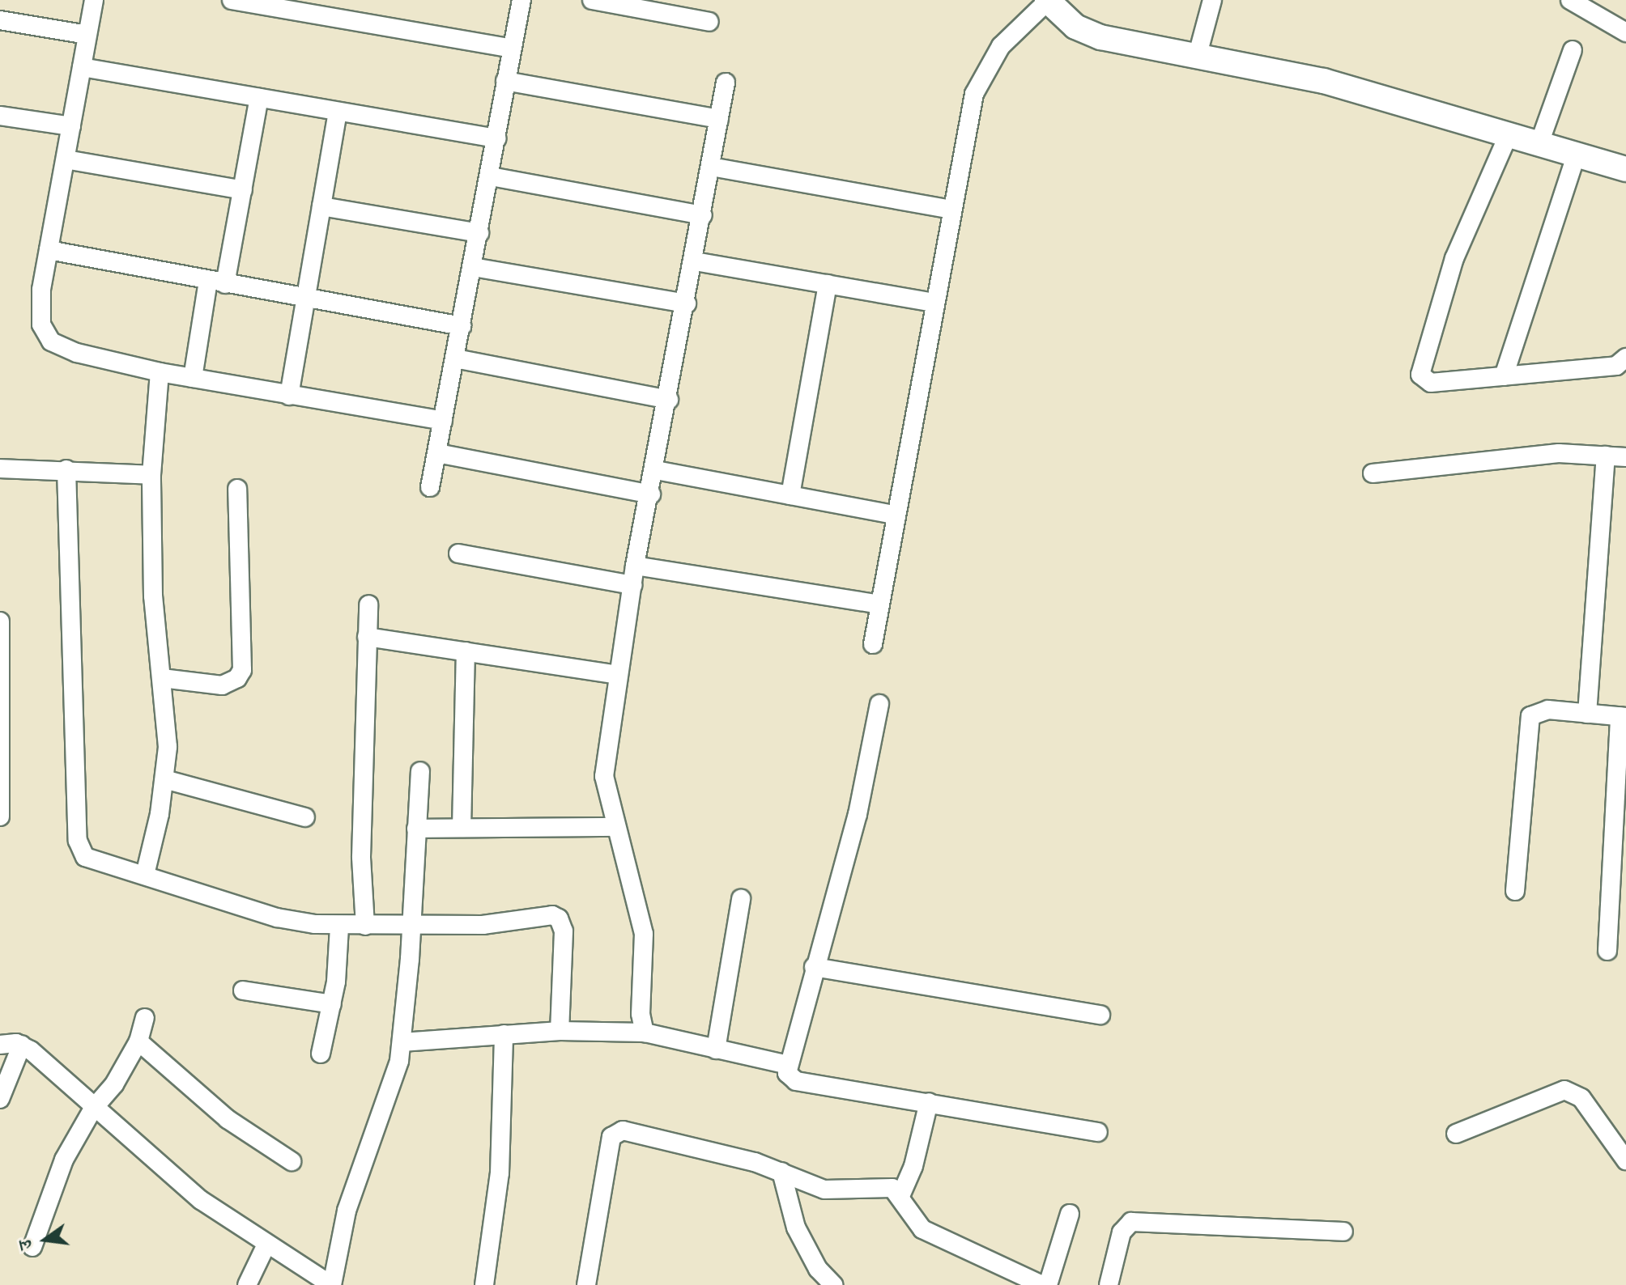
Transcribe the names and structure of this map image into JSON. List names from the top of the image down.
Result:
{
  "north": "left"
}
